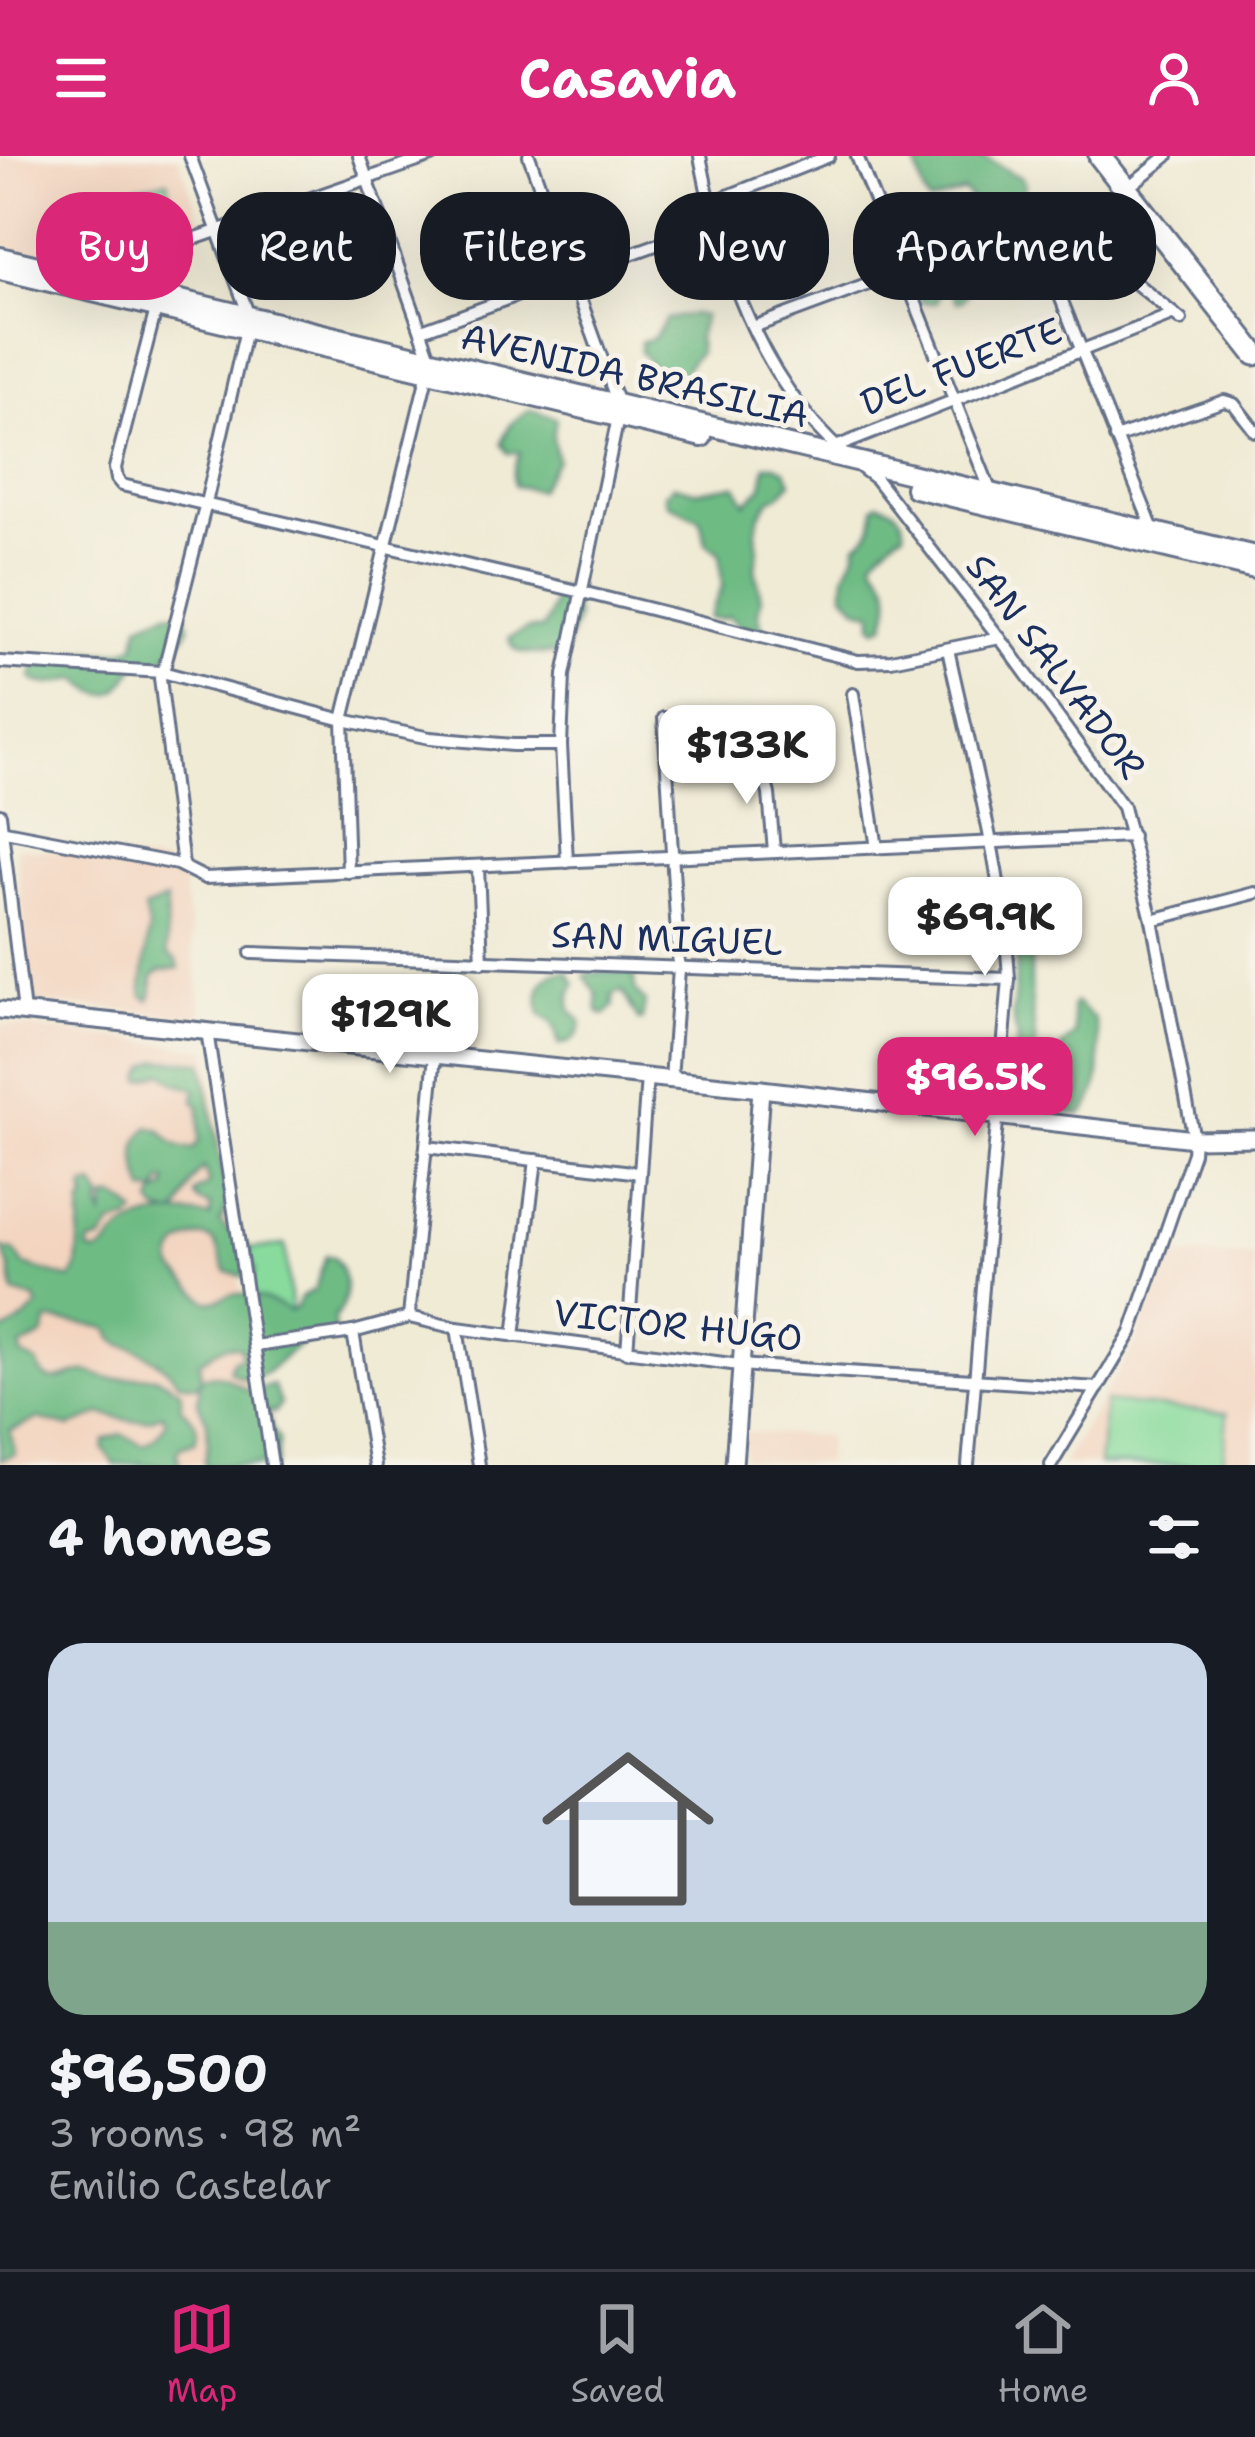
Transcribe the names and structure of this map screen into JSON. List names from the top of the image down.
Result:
{
  "streets": {
    "main road": ["AVENIDA BRASILIA"],
    "street": [
      "DEL FUERTE",
      "SAN SALVADOR",
      "SAN MIGUEL",
      "VICTOR HUGO"
    ]
  },
  "crossings": [
    ["DEL FUERTE", "SAN SALVADOR"],
    ["AVENIDA BRASILIA", "SAN SALVADOR"],
    ["SAN SALVADOR", "VICTOR HUGO"]
  ],
  "page": {
    "header": "Casavia",
    "chip": [
      "Buy",
      "Rent",
      "Filters",
      "New",
      "Apartment"
    ],
    "price": [
      "$133K",
      "$69.9K",
      "$129K",
      "$96.5K"
    ],
    "heading": "4 homes",
    "list": [
      {
        "name": "$96,500",
        "note": "3 rooms · 98 m² · Emilio Castelar"
      }
    ],
    "tabs": ["Map", "Saved", "Home"]
  }
}
